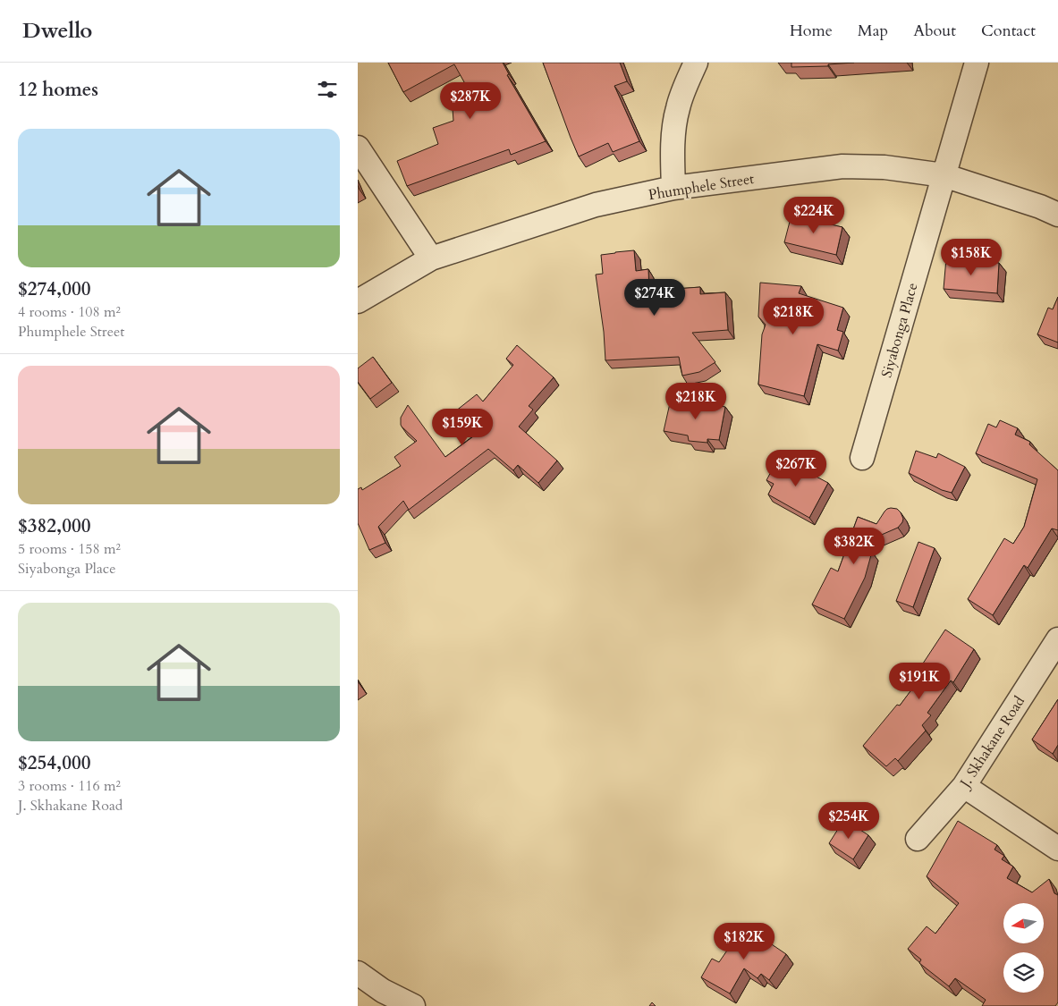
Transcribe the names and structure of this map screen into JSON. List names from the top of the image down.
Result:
{
  "streets": {
    "street": ["Phumphele Street", "Siyabonga Place", "J. Skhakane Road"]
  },
  "crossings": [
    ["Phumphele Street", "Siyabonga Place"]
  ],
  "north": "left",
  "page": {
    "header": "Dwello",
    "nav": [
      "Home",
      "Map",
      "About",
      "Contact"
    ],
    "heading": "12 homes",
    "price": [
      "$287K",
      "$224K",
      "$158K",
      "$274K",
      "$218K",
      "$218K",
      "$159K",
      "$267K",
      "$382K",
      "$191K",
      "$254K",
      "$182K"
    ],
    "list": [
      {
        "name": "$274,000",
        "note": "4 rooms · 108 m² · Phumphele Street"
      },
      {
        "name": "$382,000",
        "note": "5 rooms · 158 m² · Siyabonga Place"
      },
      {
        "name": "$254,000",
        "note": "3 rooms · 116 m² · J. Skhakane Road"
      }
    ]
  }
}
